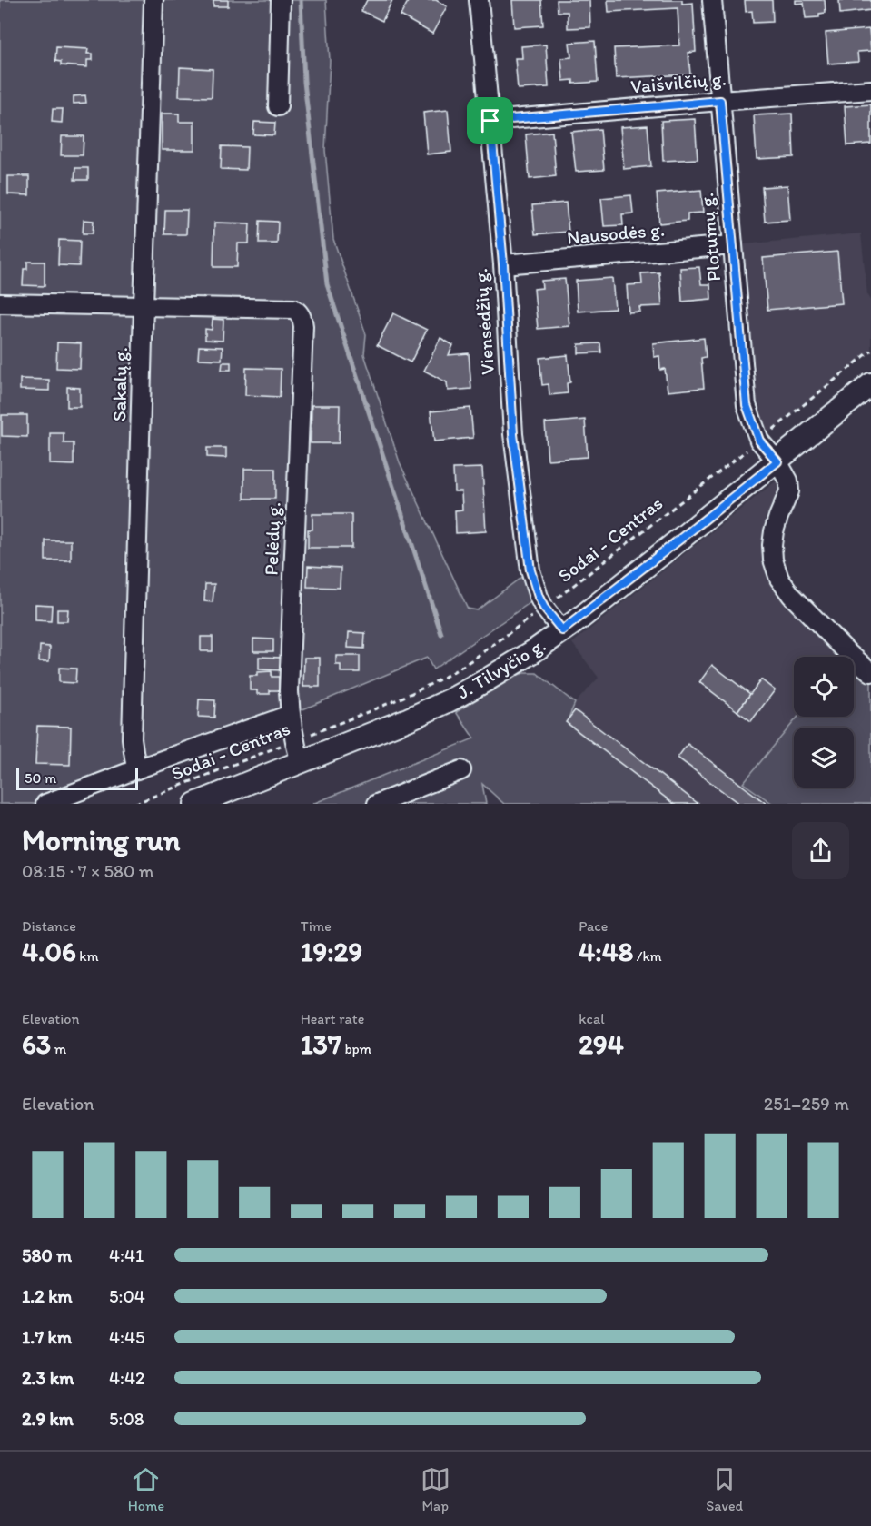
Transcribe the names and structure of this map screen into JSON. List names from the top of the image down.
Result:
{
  "streets": {
    "main road": ["J. Tilvyčio g."],
    "street": [
      "Vaišvilčių g.",
      "Nausodės g.",
      "Plotumų g.",
      "Viensėdžių g.",
      "Sakalų g.",
      "Pelėdų g."
    ],
    "path": ["Sodai - Centras"]
  },
  "crossings": [
    ["Vaišvilčių g.", "Plotumų g."],
    ["Vaišvilčių g.", "Viensėdžių g."],
    ["Nausodės g.", "Plotumų g."],
    ["Nausodės g.", "Viensėdžių g."],
    ["Plotumų g.", "Sodai - Centras"],
    ["Plotumų g.", "J. Tilvyčio g."],
    ["Viensėdžių g.", "Sodai - Centras"],
    ["Viensėdžių g.", "J. Tilvyčio g."],
    ["Sakalų g.", "Pelėdų g."],
    ["Pelėdų g.", "Sodai - Centras"],
    ["Pelėdų g.", "J. Tilvyčio g."]
  ],
  "scale_bar": "50 m",
  "page": {
    "scale": "50 m",
    "heading": ["Morning run", "08:15 · 7 × 580 m"],
    "stats": [
      ["Distance", "4.06 km"],
      ["Time", "19:29"],
      ["Pace", "4:48 /km"],
      ["Elevation", "63 m"],
      ["Heart rate", "137 bpm"],
      ["kcal", "294"]
    ],
    "chart": ["Elevation", "251–259 m"],
    "list": [
      {
        "name": "580 m",
        "note": "4:41"
      },
      {
        "name": "1.2 km",
        "note": "5:04"
      },
      {
        "name": "1.7 km",
        "note": "4:45"
      },
      {
        "name": "2.3 km",
        "note": "4:42"
      },
      {
        "name": "2.9 km",
        "note": "5:08"
      }
    ],
    "tabs": ["Home", "Map", "Saved"]
  }
}
